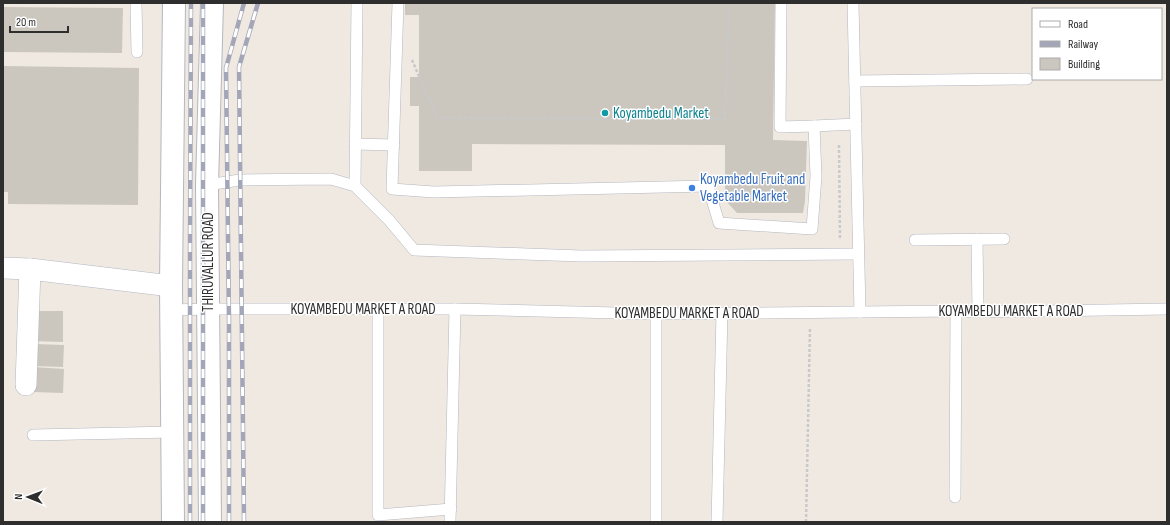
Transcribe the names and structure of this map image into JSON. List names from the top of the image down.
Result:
{
  "streets": {
    "street": ["THIRUVALLUR ROAD"],
    "lane": ["KOYAMBEDU MARKET A ROAD"]
  },
  "crossings": [
    ["THIRUVALLUR ROAD", "KOYAMBEDU MARKET A ROAD"]
  ],
  "places": ["Koyambedu Market", "Koyambedu Fruit and Vegetable Market"],
  "legend": ["Road", "Railway", "Building"],
  "scale_bar": "20 m",
  "north": "left"
}
